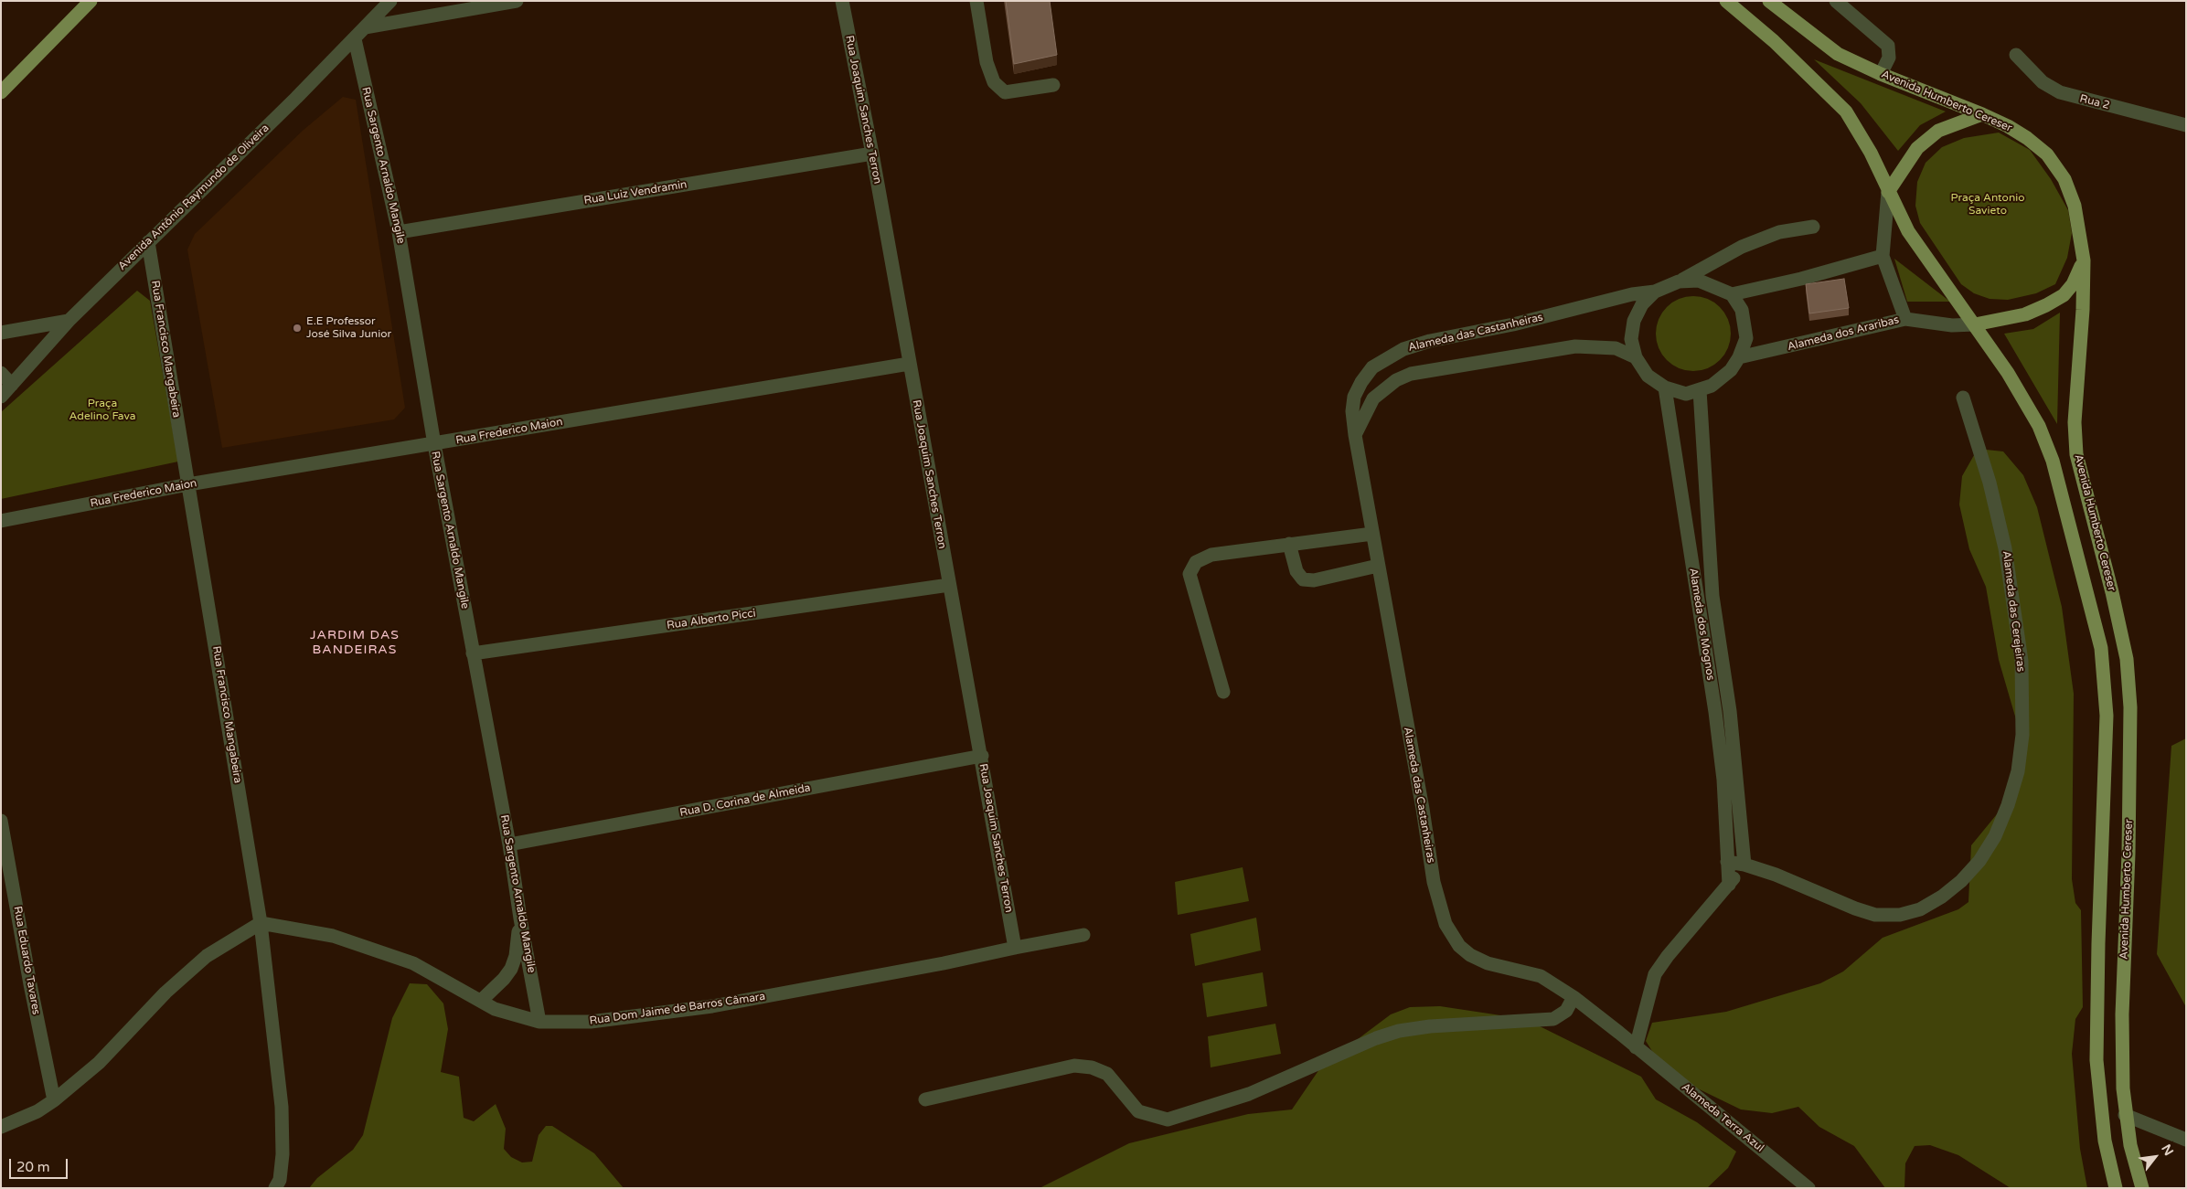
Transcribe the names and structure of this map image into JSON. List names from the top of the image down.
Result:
{
  "streets": {
    "main road": ["Avenida Humberto Cereser"],
    "street": [
      "Rua 2",
      "Rua Joaquim Sanches Terron",
      "Rua Sargento Arnaldo Mangile",
      "Rua Luiz Vendramin",
      "Avenida Antônio Raymundo de Oliveira",
      "Alameda das Castanheiras",
      "Alameda dos Araribas",
      "Rua Francisco Mangabeira",
      "Rua Frederico Maion",
      "Alameda das Cerejeiras",
      "Rua Alberto Picci",
      "Alameda dos Mognos",
      "Rua D. Corina de Almeida",
      "Rua Eduardo Tavares",
      "Rua Dom Jaime de Barros Câmara",
      "Alameda Terra Azul"
    ]
  },
  "crossings": [
    ["Rua Joaquim Sanches Terron", "Rua Luiz Vendramin"],
    ["Rua Joaquim Sanches Terron", "Rua Frederico Maion"],
    ["Rua Joaquim Sanches Terron", "Rua Alberto Picci"],
    ["Rua Joaquim Sanches Terron", "Rua D. Corina de Almeida"],
    ["Rua Joaquim Sanches Terron", "Rua Dom Jaime de Barros Câmara"],
    ["Rua Sargento Arnaldo Mangile", "Rua Luiz Vendramin"],
    ["Rua Sargento Arnaldo Mangile", "Avenida Antônio Raymundo de Oliveira"],
    ["Rua Sargento Arnaldo Mangile", "Rua Frederico Maion"],
    ["Rua Sargento Arnaldo Mangile", "Rua Alberto Picci"],
    ["Rua Sargento Arnaldo Mangile", "Rua D. Corina de Almeida"],
    ["Rua Sargento Arnaldo Mangile", "Rua Dom Jaime de Barros Câmara"],
    ["Avenida Antônio Raymundo de Oliveira", "Rua Francisco Mangabeira"],
    ["Alameda das Castanheiras", "Alameda dos Araribas"],
    ["Alameda das Castanheiras", "Alameda dos Mognos"],
    ["Alameda das Castanheiras", "Alameda Terra Azul"],
    ["Alameda dos Araribas", "Alameda dos Mognos"],
    ["Rua Francisco Mangabeira", "Rua Frederico Maion"],
    ["Rua Francisco Mangabeira", "Rua Dom Jaime de Barros Câmara"],
    ["Alameda das Cerejeiras", "Alameda dos Mognos"]
  ],
  "districts": ["JARDIM DAS BANDEIRAS"],
  "parks": ["Praça Antonio Savieto", "Praça Adelino Fava"],
  "places": ["E.E Professor José Silva Junior"],
  "scale_bar": "20 m",
  "north": "top right"
}
